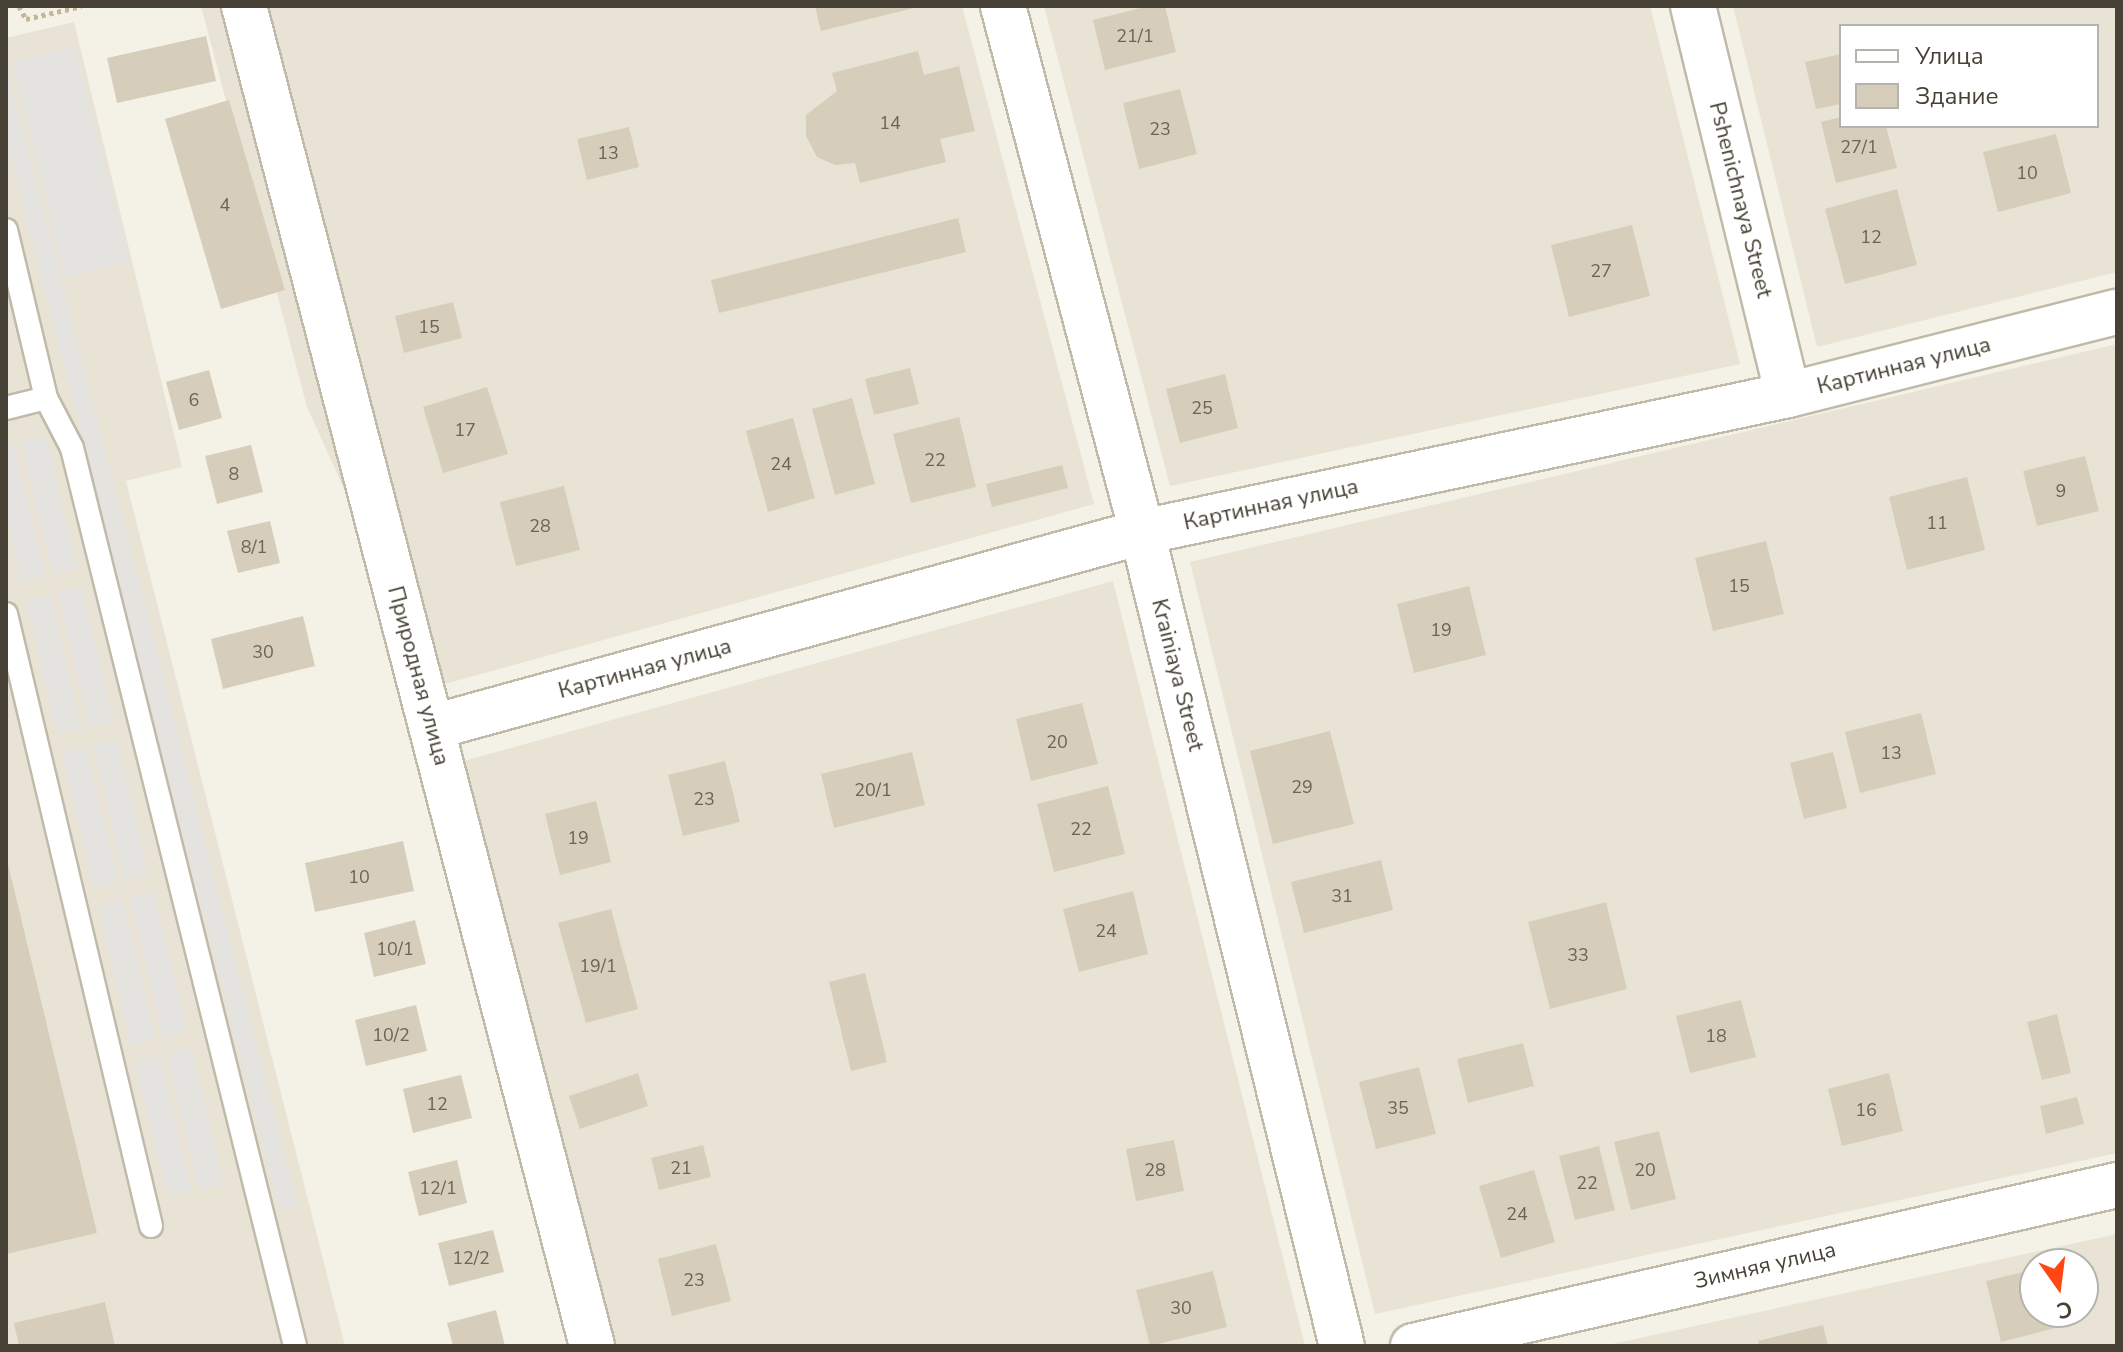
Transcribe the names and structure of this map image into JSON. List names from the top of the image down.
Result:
{
  "streets": {
    "street": [
      "Pshenichnaya Street",
      "Картинная улица",
      "Krainiaya Street",
      "Природная улица",
      "Зимняя улица"
    ]
  },
  "crossings": [
    ["Pshenichnaya Street", "Картинная улица"],
    ["Картинная улица", "Krainiaya Street"],
    ["Картинная улица", "Природная улица"]
  ],
  "house_numbers": [
    "21/1",
    "14",
    "23",
    "27/1",
    "13",
    "10",
    "4",
    "12",
    "27",
    "15",
    "6",
    "25",
    "17",
    "22",
    "24",
    "8",
    "9",
    "11",
    "28",
    "8/1",
    "15",
    "19",
    "30",
    "20",
    "13",
    "29",
    "20/1",
    "23",
    "22",
    "19",
    "10",
    "31",
    "24",
    "10/1",
    "33",
    "19/1",
    "10/2",
    "18",
    "12",
    "35",
    "16",
    "21",
    "28",
    "20",
    "22",
    "12/1",
    "24",
    "12/2",
    "23",
    "30"
  ],
  "legend": ["Улица", "Здание"],
  "north": "bottom"
}
